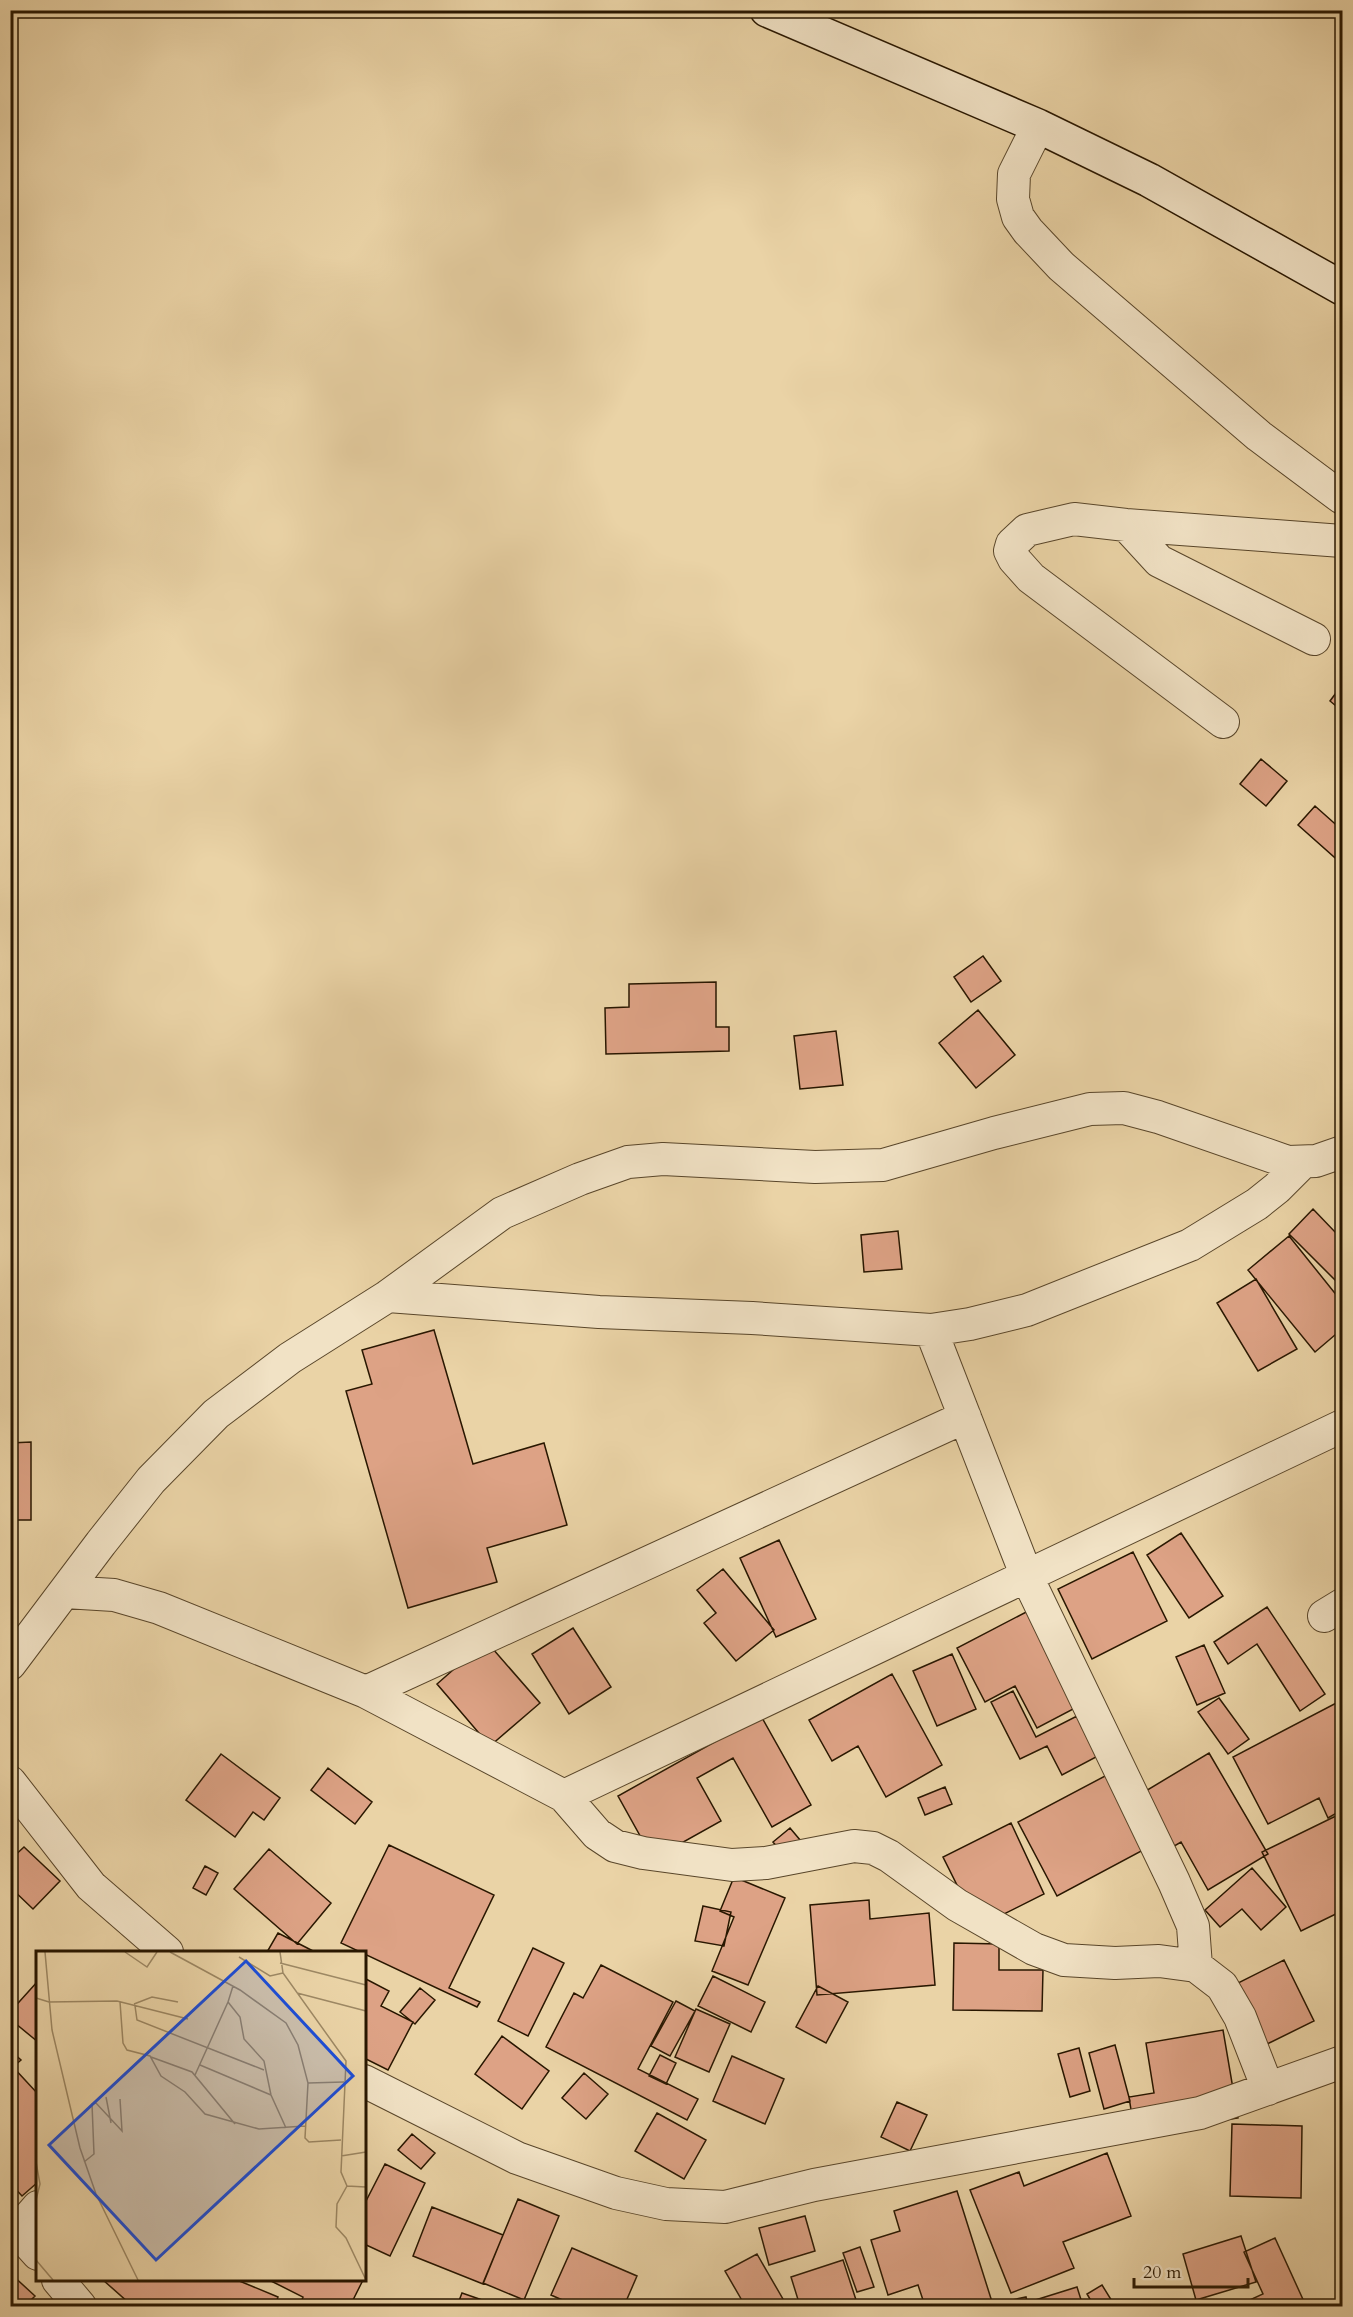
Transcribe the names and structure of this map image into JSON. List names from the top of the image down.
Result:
{
  "scale_bar": "20 m"
}
